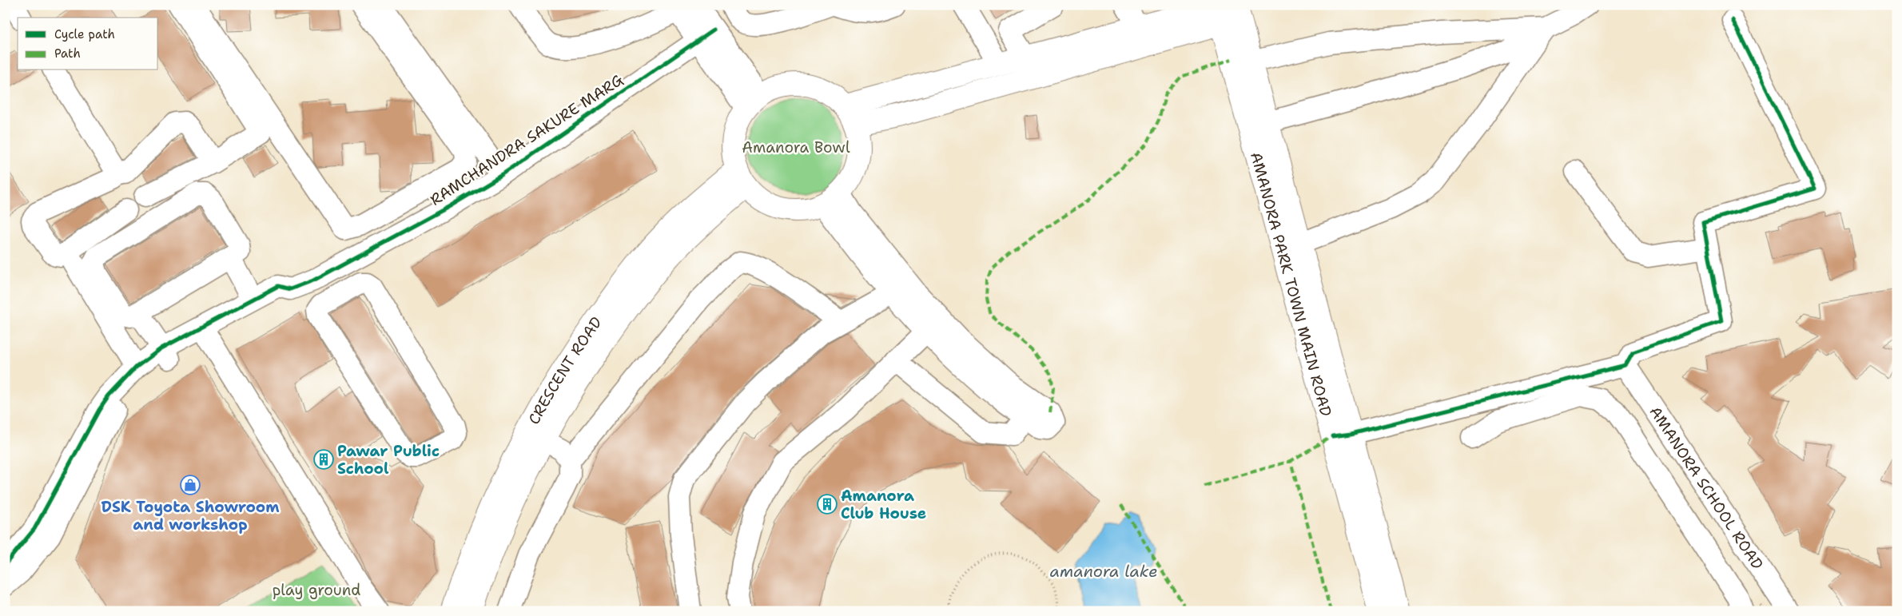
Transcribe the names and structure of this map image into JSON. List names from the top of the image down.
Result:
{
  "streets": {
    "main road": ["AMANORA PARK TOWN MAIN ROAD", "CRESCENT ROAD"],
    "street": ["RAMCHANDRA SAKURE MARG", "AMANORA SCHOOL ROAD"]
  },
  "water": ["amanora lake"],
  "parks": ["Amanora Bowl", "play ground"],
  "places": {
    "building": ["Pawar Public School", "Amanora Club House"],
    "shop": ["DSK Toyota Showroom and workshop"]
  },
  "legend": ["Cycle path", "Path"]
}
